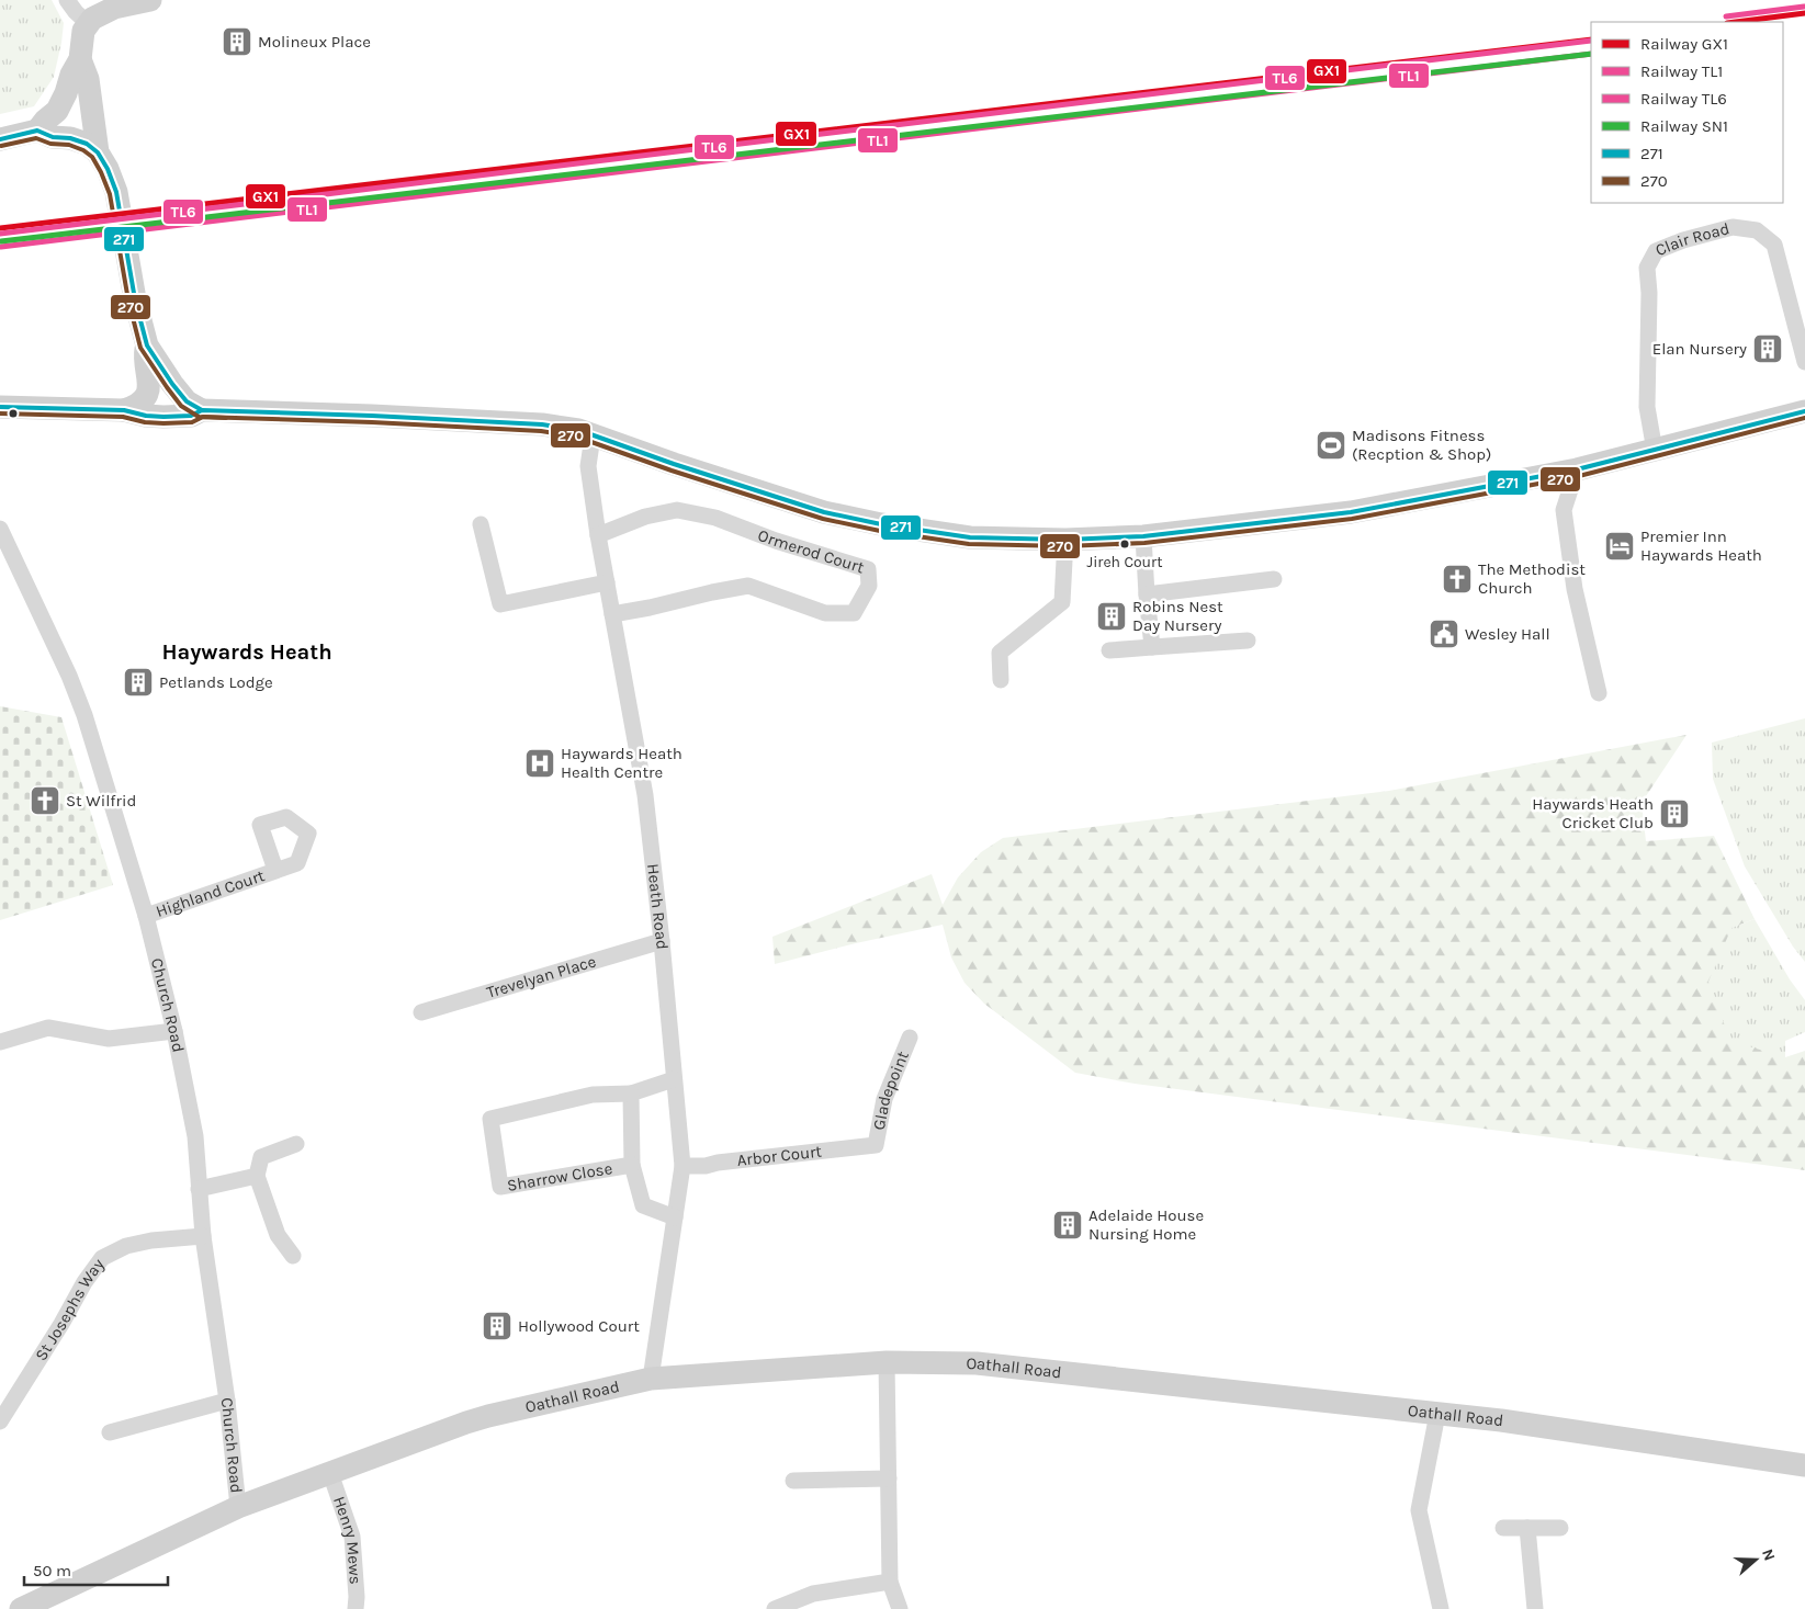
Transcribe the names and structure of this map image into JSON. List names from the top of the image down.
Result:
{
  "streets": {
    "main road": ["Oathall Road"],
    "street": [
      "Clair Road",
      "Ormerod Court",
      "Highland Court",
      "Heath Road",
      "Trevelyan Place",
      "Church Road",
      "Gladepoint",
      "Arbor Court",
      "Sharrow Close",
      "St Josephs Way",
      "Henry Mews"
    ]
  },
  "crossings": [
    ["Ormerod Court", "Heath Road"],
    ["Highland Court", "Church Road"],
    ["Heath Road", "Trevelyan Place"],
    ["Heath Road", "Arbor Court"],
    ["Heath Road", "Sharrow Close"],
    ["Heath Road", "Oathall Road"],
    ["Church Road", "St Josephs Way"],
    ["Church Road", "Oathall Road"],
    ["Gladepoint", "Arbor Court"],
    ["Oathall Road", "Henry Mews"]
  ],
  "districts": ["Haywards Heath"],
  "places": {
    "building": [
      "Molineux Place",
      "Elan Nursery",
      "Robins Nest Day Nursery",
      "Petlands Lodge",
      "Haywards Heath Cricket Club",
      "Adelaide House Nursing Home",
      "Hollywood Court"
    ],
    "sports": ["Madisons Fitness (Recption & Shop)"],
    "other": ["Jireh Court"],
    "hotel": ["Premier Inn Haywards Heath"],
    "church": ["The Methodist Church", "St Wilfrid"],
    "public building": ["Wesley Hall"],
    "hospital": ["Haywards Heath Health Centre"]
  },
  "lines": [
    "rail line TL6",
    "rail line GX1",
    "rail line SN1",
    "rail line TL1",
    "transit line 271",
    "transit line 270"
  ],
  "legend": [
    "Railway GX1",
    "Railway TL1",
    "Railway TL6",
    "Railway SN1",
    "271",
    "270"
  ],
  "scale_bar": "50 m",
  "north": "right"
}
